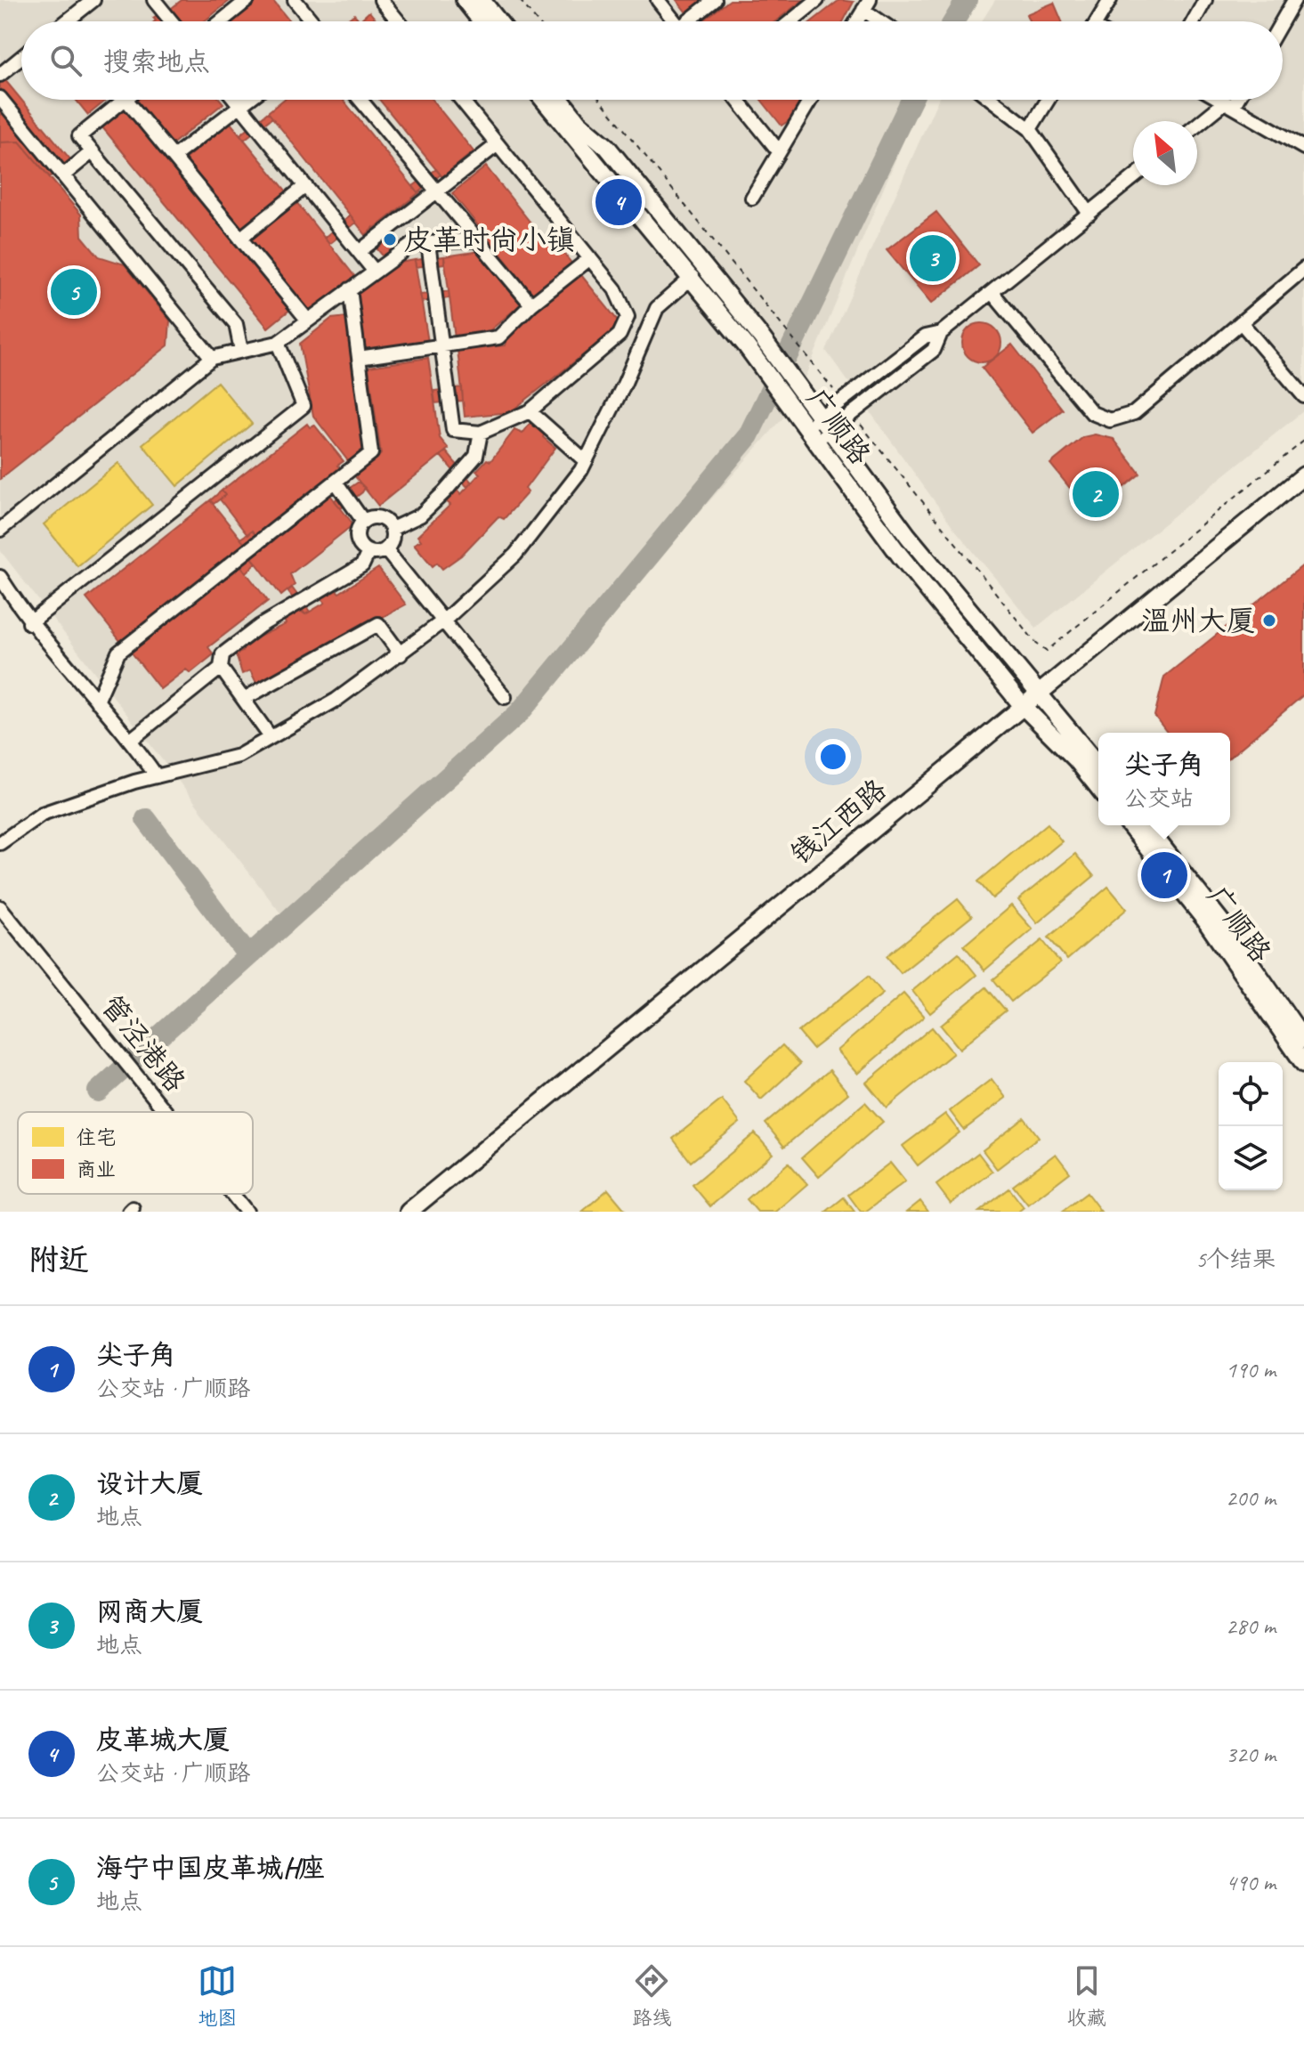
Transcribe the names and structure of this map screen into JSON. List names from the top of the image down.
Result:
{
  "streets": {
    "main road": ["广顺路", "钱江西路"],
    "street": ["管泾港路"]
  },
  "crossings": [
    ["广顺路", "钱江西路"]
  ],
  "places": ["皮革时尚小镇", "温州大厦"],
  "legend": ["住宅", "商业"],
  "north": "top left",
  "page": {
    "search": "搜索地点",
    "pins": [
      "4",
      "3",
      "5",
      "2",
      "1"
    ],
    "popup": ["尖子角", "公交站"],
    "heading": ["附近", "5个结果"],
    "list": [
      {
        "mark": "1",
        "name": "尖子角",
        "note": "公交站 · 广顺路",
        "value": "190 m"
      },
      {
        "mark": "2",
        "name": "设计大厦",
        "note": "地点",
        "value": "200 m"
      },
      {
        "mark": "3",
        "name": "网商大厦",
        "note": "地点",
        "value": "280 m"
      },
      {
        "mark": "4",
        "name": "皮革城大厦",
        "note": "公交站 · 广顺路",
        "value": "320 m"
      },
      {
        "mark": "5",
        "name": "海宁中国皮革城H座",
        "note": "地点",
        "value": "490 m"
      }
    ],
    "nav": ["地图", "路线", "收藏"]
  }
}
